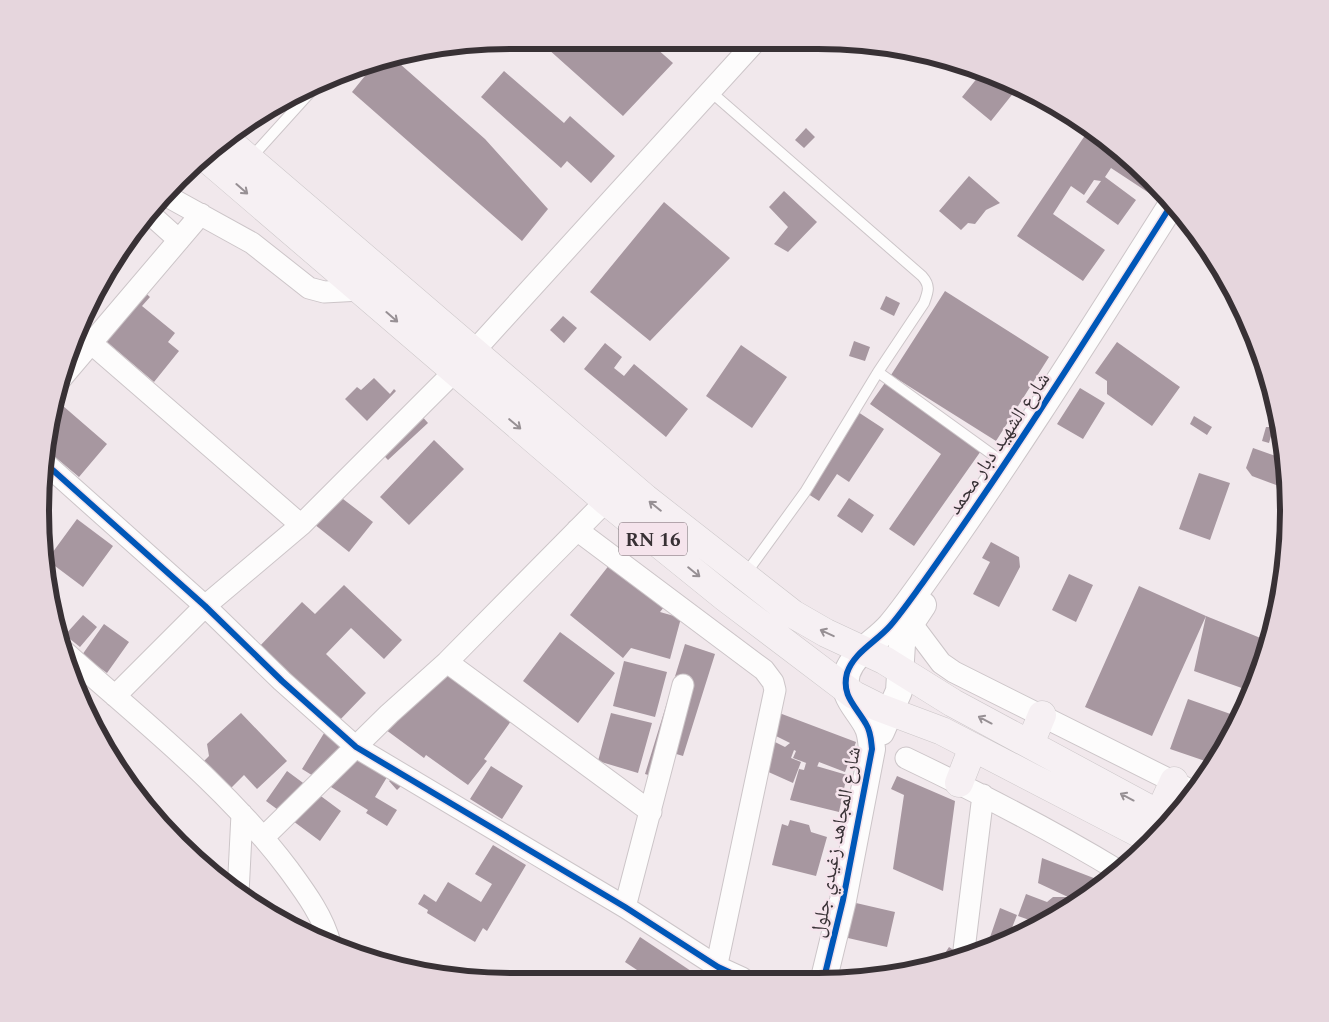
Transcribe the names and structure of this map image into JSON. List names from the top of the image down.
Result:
{
  "streets": {
    "main road": ["RN 16"],
    "street": ["شارع الشهيد دبار محمد", "شارع المجاهد زغيدي جلول"]
  },
  "crossings": [
    ["شارع الشهيد دبار محمد", "RN 16"],
    ["شارع الشهيد دبار محمد", "شارع المجاهد زغيدي جلول"],
    ["RN 16", "شارع المجاهد زغيدي جلول"]
  ]
}
